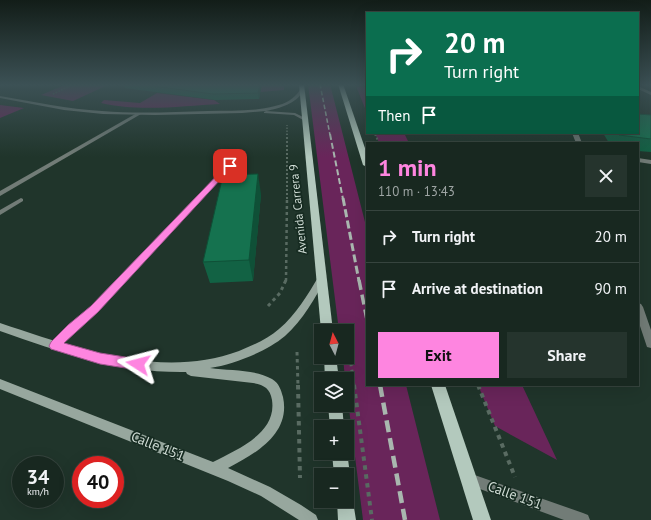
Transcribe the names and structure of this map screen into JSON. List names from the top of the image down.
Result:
{
  "streets": {
    "main road": ["Avenida Carrera 9"],
    "street": ["Calle 151"]
  },
  "north": "top",
  "page": {
    "turn": ["20 m", "Turn right"],
    "then": "Then",
    "heading": ["1 min", "110 m · 13:43"],
    "list": [
      {
        "name": "Turn right",
        "value": "20 m"
      },
      {
        "name": "Arrive at destination",
        "value": "90 m"
      }
    ],
    "map_buttons": ["+", "−"],
    "buttons": ["Exit", "Share"],
    "speed": "34 km/h",
    "limit": "40"
  }
}
